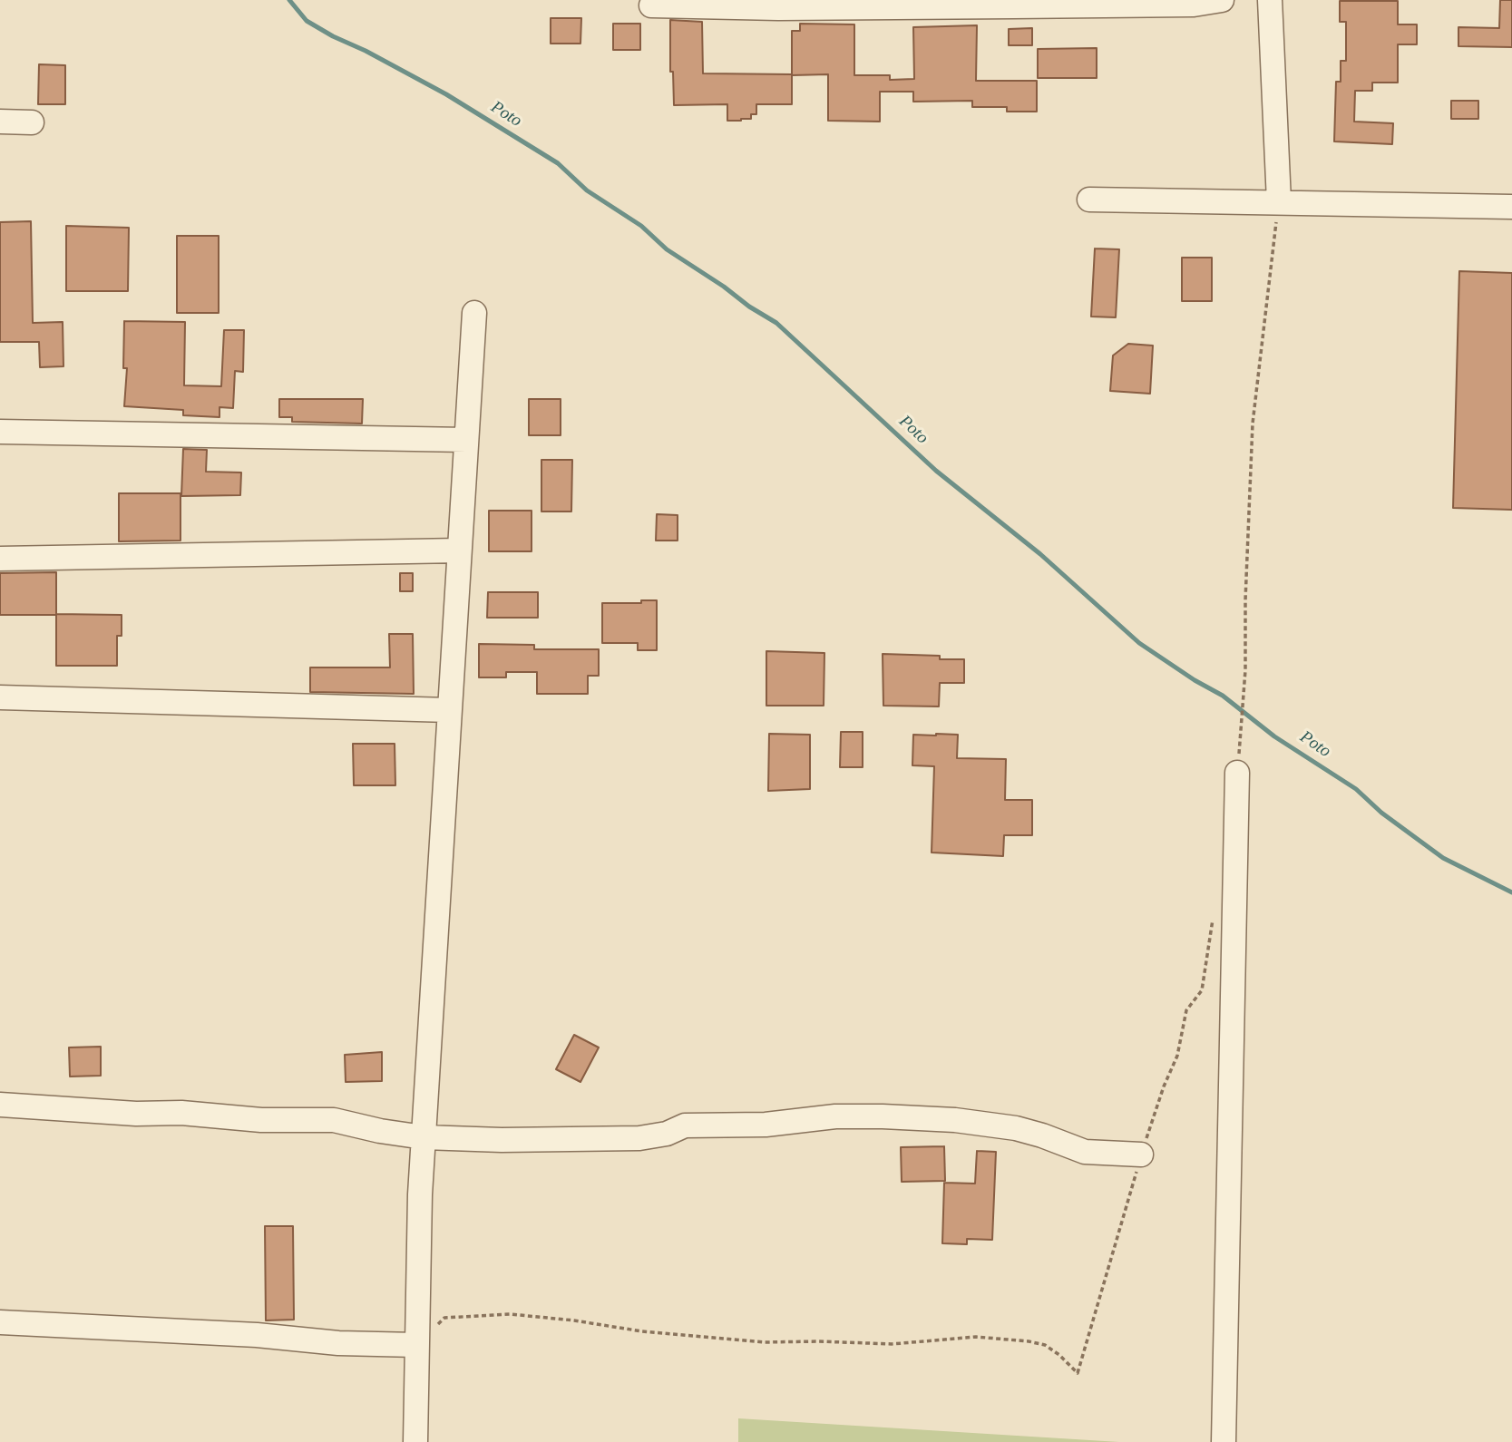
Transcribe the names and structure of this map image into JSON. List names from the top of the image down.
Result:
{
  "water": ["Poto"]
}
